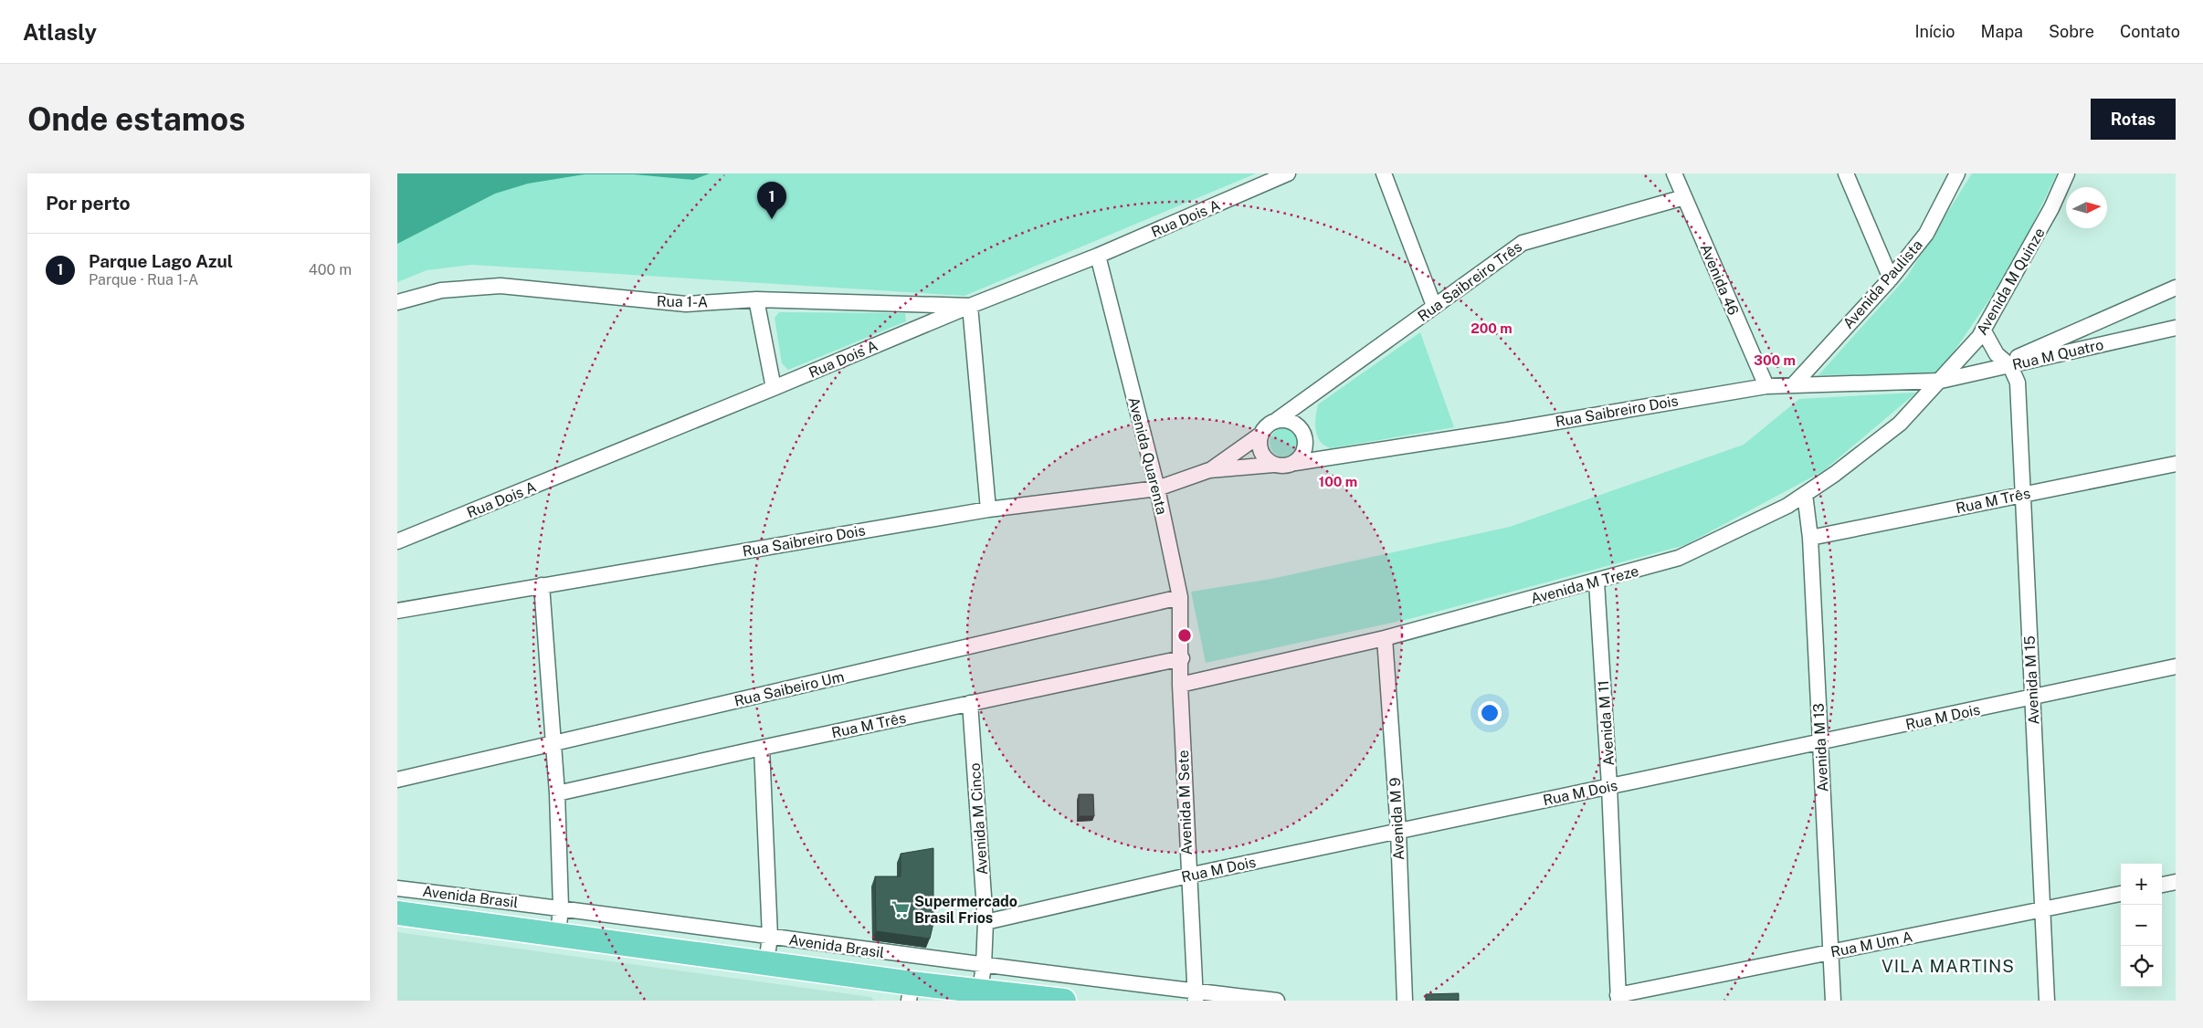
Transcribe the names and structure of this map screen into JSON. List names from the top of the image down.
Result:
{
  "streets": {
    "main road": ["Avenida Brasil"],
    "street": [
      "Rua Dois A",
      "Avenida 46",
      "Rua Saibreiro Três",
      "Avenida M Quinze",
      "Avenida Paulista",
      "Rua 1-A",
      "Rua M Quatro",
      "Rua Saibreiro Dois",
      "Avenida Quarenta",
      "Rua M Três",
      "Avenida M Treze",
      "Avenida M 15",
      "Rua Saibeiro Um",
      "Rua M Dois",
      "Avenida M 11",
      "Avenida M 13",
      "Avenida M Sete",
      "Avenida M Cinco",
      "Avenida M 9",
      "Rua M Um A"
    ]
  },
  "crossings": [
    ["Rua Dois A", "Rua 1-A"],
    ["Rua Dois A", "Avenida Quarenta"],
    ["Avenida 46", "Rua Saibreiro Três"],
    ["Avenida 46", "Rua Saibreiro Dois"],
    ["Rua Saibreiro Três", "Rua Saibreiro Dois"],
    ["Avenida M Quinze", "Rua M Quatro"],
    ["Avenida M Quinze", "Rua Saibreiro Dois"],
    ["Avenida M Quinze", "Avenida M Treze"],
    ["Avenida Paulista", "Rua Saibreiro Dois"],
    ["Rua M Quatro", "Rua Saibreiro Dois"],
    ["Rua M Quatro", "Avenida M Treze"],
    ["Rua M Quatro", "Avenida M 15"],
    ["Rua Saibreiro Dois", "Avenida Quarenta"],
    ["Rua Saibreiro Dois", "Avenida M Treze"],
    ["Avenida Quarenta", "Rua M Três"],
    ["Avenida Quarenta", "Rua Saibeiro Um"],
    ["Avenida Quarenta", "Avenida M Sete"],
    ["Rua M Três", "Avenida M 15"],
    ["Rua M Três", "Avenida M 13"],
    ["Rua M Três", "Avenida M Sete"],
    ["Rua M Três", "Avenida M Cinco"],
    ["Avenida M Treze", "Avenida M 11"],
    ["Avenida M Treze", "Avenida M 13"],
    ["Avenida M Treze", "Avenida M Sete"],
    ["Avenida M Treze", "Avenida M 9"],
    ["Avenida M 15", "Rua M Dois"],
    ["Avenida M 15", "Rua M Um A"],
    ["Rua M Dois", "Avenida M 11"],
    ["Rua M Dois", "Avenida M 13"],
    ["Rua M Dois", "Avenida M Sete"],
    ["Rua M Dois", "Avenida M Cinco"],
    ["Rua M Dois", "Avenida M 9"],
    ["Avenida M 11", "Rua M Um A"],
    ["Avenida M 13", "Rua M Um A"],
    ["Avenida M Sete", "Avenida Brasil"],
    ["Avenida M Cinco", "Avenida Brasil"]
  ],
  "districts": ["VILA MARTINS"],
  "places": {
    "supermarket": ["Supermercado Brasil Frios"]
  },
  "north": "right",
  "page": {
    "header": "Atlasly",
    "nav": [
      "Início",
      "Mapa",
      "Sobre",
      "Contato"
    ],
    "buttons": "Rotas",
    "title": "Onde estamos",
    "heading": "Por perto",
    "pins": "1",
    "list": [
      {
        "mark": "1",
        "name": "Parque Lago Azul",
        "note": "Parque · Rua 1-A",
        "value": "400 m"
      }
    ],
    "map_buttons": ["+", "−"]
  },
  "rings": ["200 m", "300 m", "100 m"]
}
